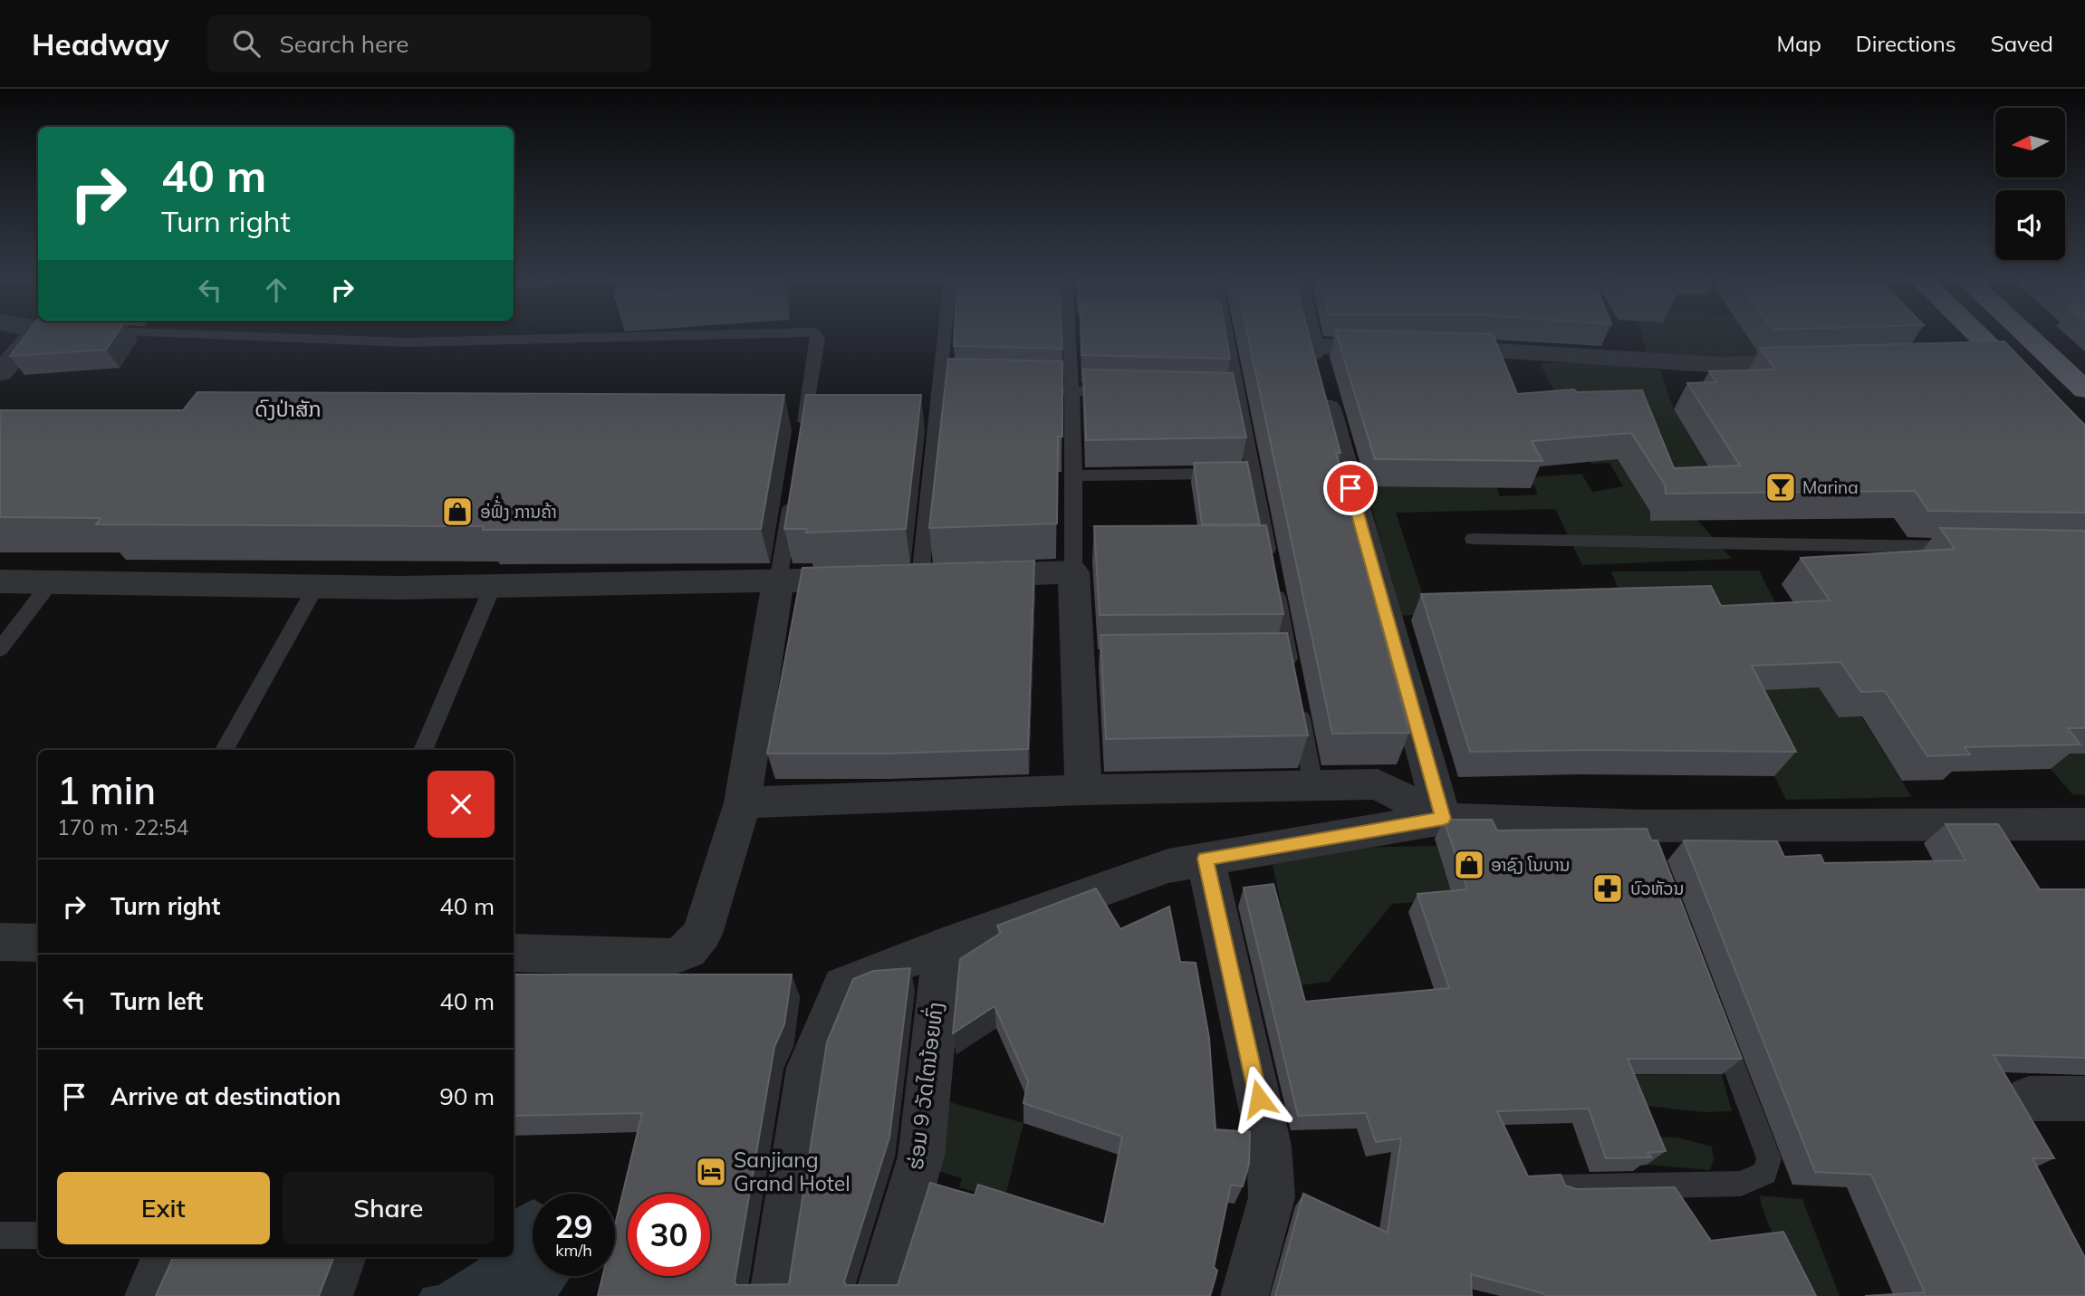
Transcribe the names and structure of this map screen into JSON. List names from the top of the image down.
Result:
{
  "streets": {
    "street": ["ຮ່ອມ 9 ວັດໄຕນ້ອຍທົ່ງ"]
  },
  "districts": ["ດົງປ່າສັກ"],
  "places": {
    "bar": ["Marina"],
    "shop": ["ອ່ຟົ້່ງ ການຄ້າ", "ອາຊົງ ໂນບານ"],
    "pharmacy": ["ບົວຫັວນ"],
    "hotel": ["Sanjiang Grand Hotel"]
  },
  "north": "left",
  "page": {
    "header": "Headway",
    "search": "Search here",
    "nav": ["Map", "Directions", "Saved"],
    "turn": ["40 m", "Turn right"],
    "heading": ["1 min", "170 m · 22:54"],
    "list": [
      {
        "name": "Turn right",
        "value": "40 m"
      },
      {
        "name": "Turn left",
        "value": "40 m"
      },
      {
        "name": "Arrive at destination",
        "value": "90 m"
      }
    ],
    "buttons": ["Exit", "Share"],
    "speed": "29 km/h",
    "limit": "30"
  }
}
